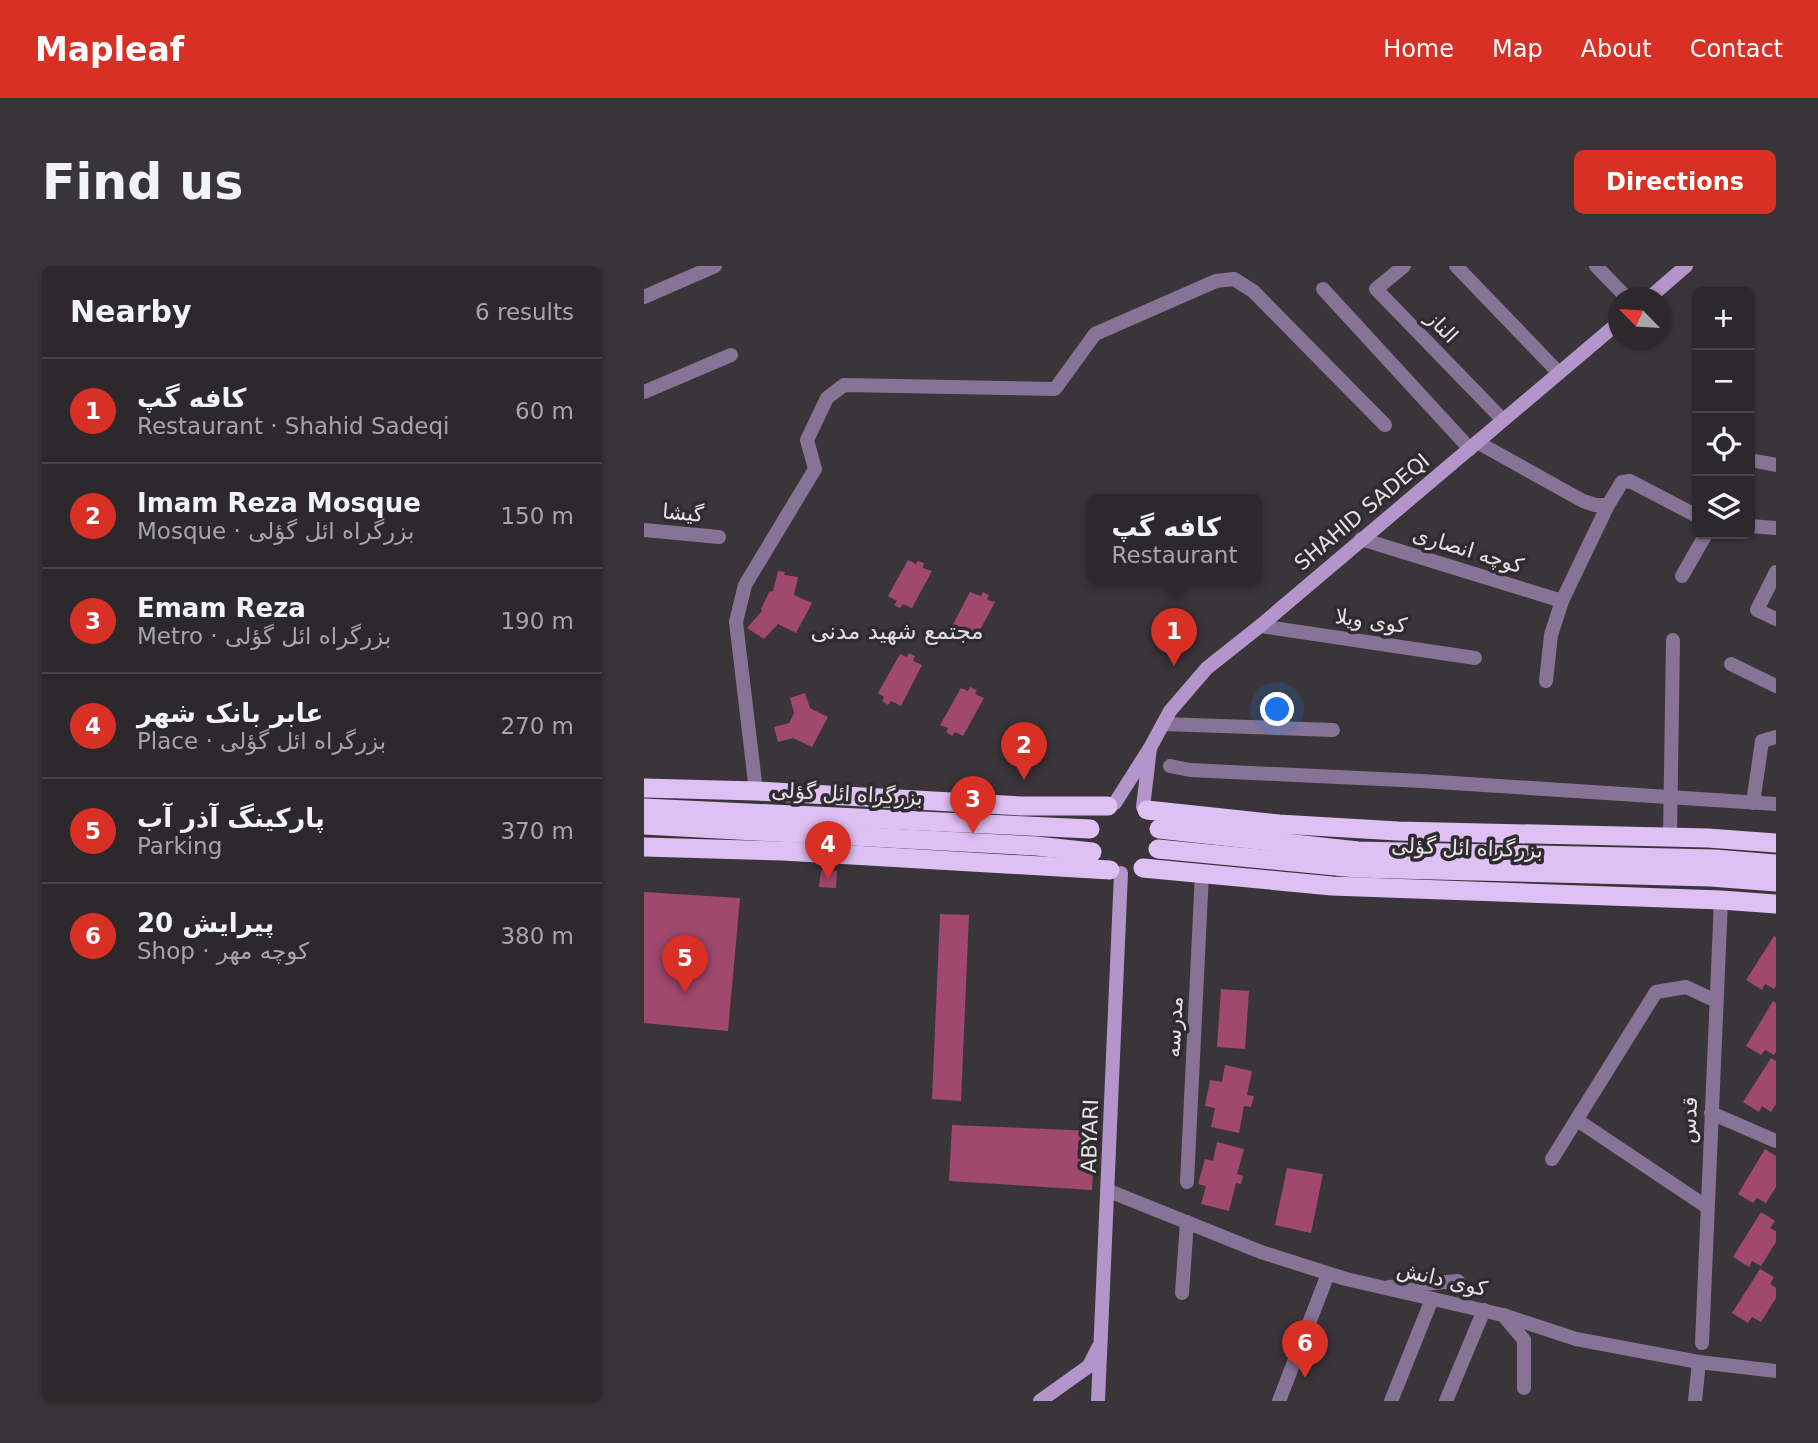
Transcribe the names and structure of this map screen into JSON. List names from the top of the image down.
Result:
{
  "streets": {
    "highway": ["بزرگراه ائل گؤلی"],
    "main road": ["SHAHID SADEQI", "ABYARI"],
    "street": [
      "الناز",
      "گیشا",
      "کوچه انصاری",
      "کوی ویلا",
      "مدرسه",
      "قدس",
      "کوی دانش"
    ]
  },
  "crossings": [
    ["الناز", "SHAHID SADEQI"],
    ["SHAHID SADEQI", "کوچه انصاری"],
    ["SHAHID SADEQI", "کوی ویلا"],
    ["SHAHID SADEQI", "بزرگراه ائل گؤلی"],
    ["SHAHID SADEQI", "ABYARI"],
    ["بزرگراه ائل گؤلی", "ABYARI"],
    ["ABYARI", "کوی دانش"]
  ],
  "districts": ["مجتمع شهید مدنی"],
  "north": "top left",
  "page": {
    "header": "Mapleaf",
    "nav": [
      "Home",
      "Map",
      "About",
      "Contact"
    ],
    "buttons": "Directions",
    "title": "Find us",
    "heading": ["Nearby", "6 results"],
    "map_buttons": ["+", "−"],
    "list": [
      {
        "mark": "1",
        "name": "کافه گپ",
        "note": "Restaurant · Shahid Sadeqi",
        "value": "60 m"
      },
      {
        "mark": "2",
        "name": "Imam Reza Mosque",
        "note": "Mosque · بزرگراه ائل گؤلی",
        "value": "150 m"
      },
      {
        "mark": "3",
        "name": "Emam Reza",
        "note": "Metro · بزرگراه ائل گؤلی",
        "value": "190 m"
      },
      {
        "mark": "4",
        "name": "عابر بانک شهر",
        "note": "Place · بزرگراه ائل گؤلی",
        "value": "270 m"
      },
      {
        "mark": "5",
        "name": "پارکینگ آذر آب",
        "note": "Parking",
        "value": "370 m"
      },
      {
        "mark": "6",
        "name": "پیرایش 20",
        "note": "Shop · کوچه مهر",
        "value": "380 m"
      }
    ],
    "popup": ["کافه گپ", "Restaurant"],
    "pins": [
      "1",
      "2",
      "3",
      "4",
      "5",
      "6"
    ]
  }
}
